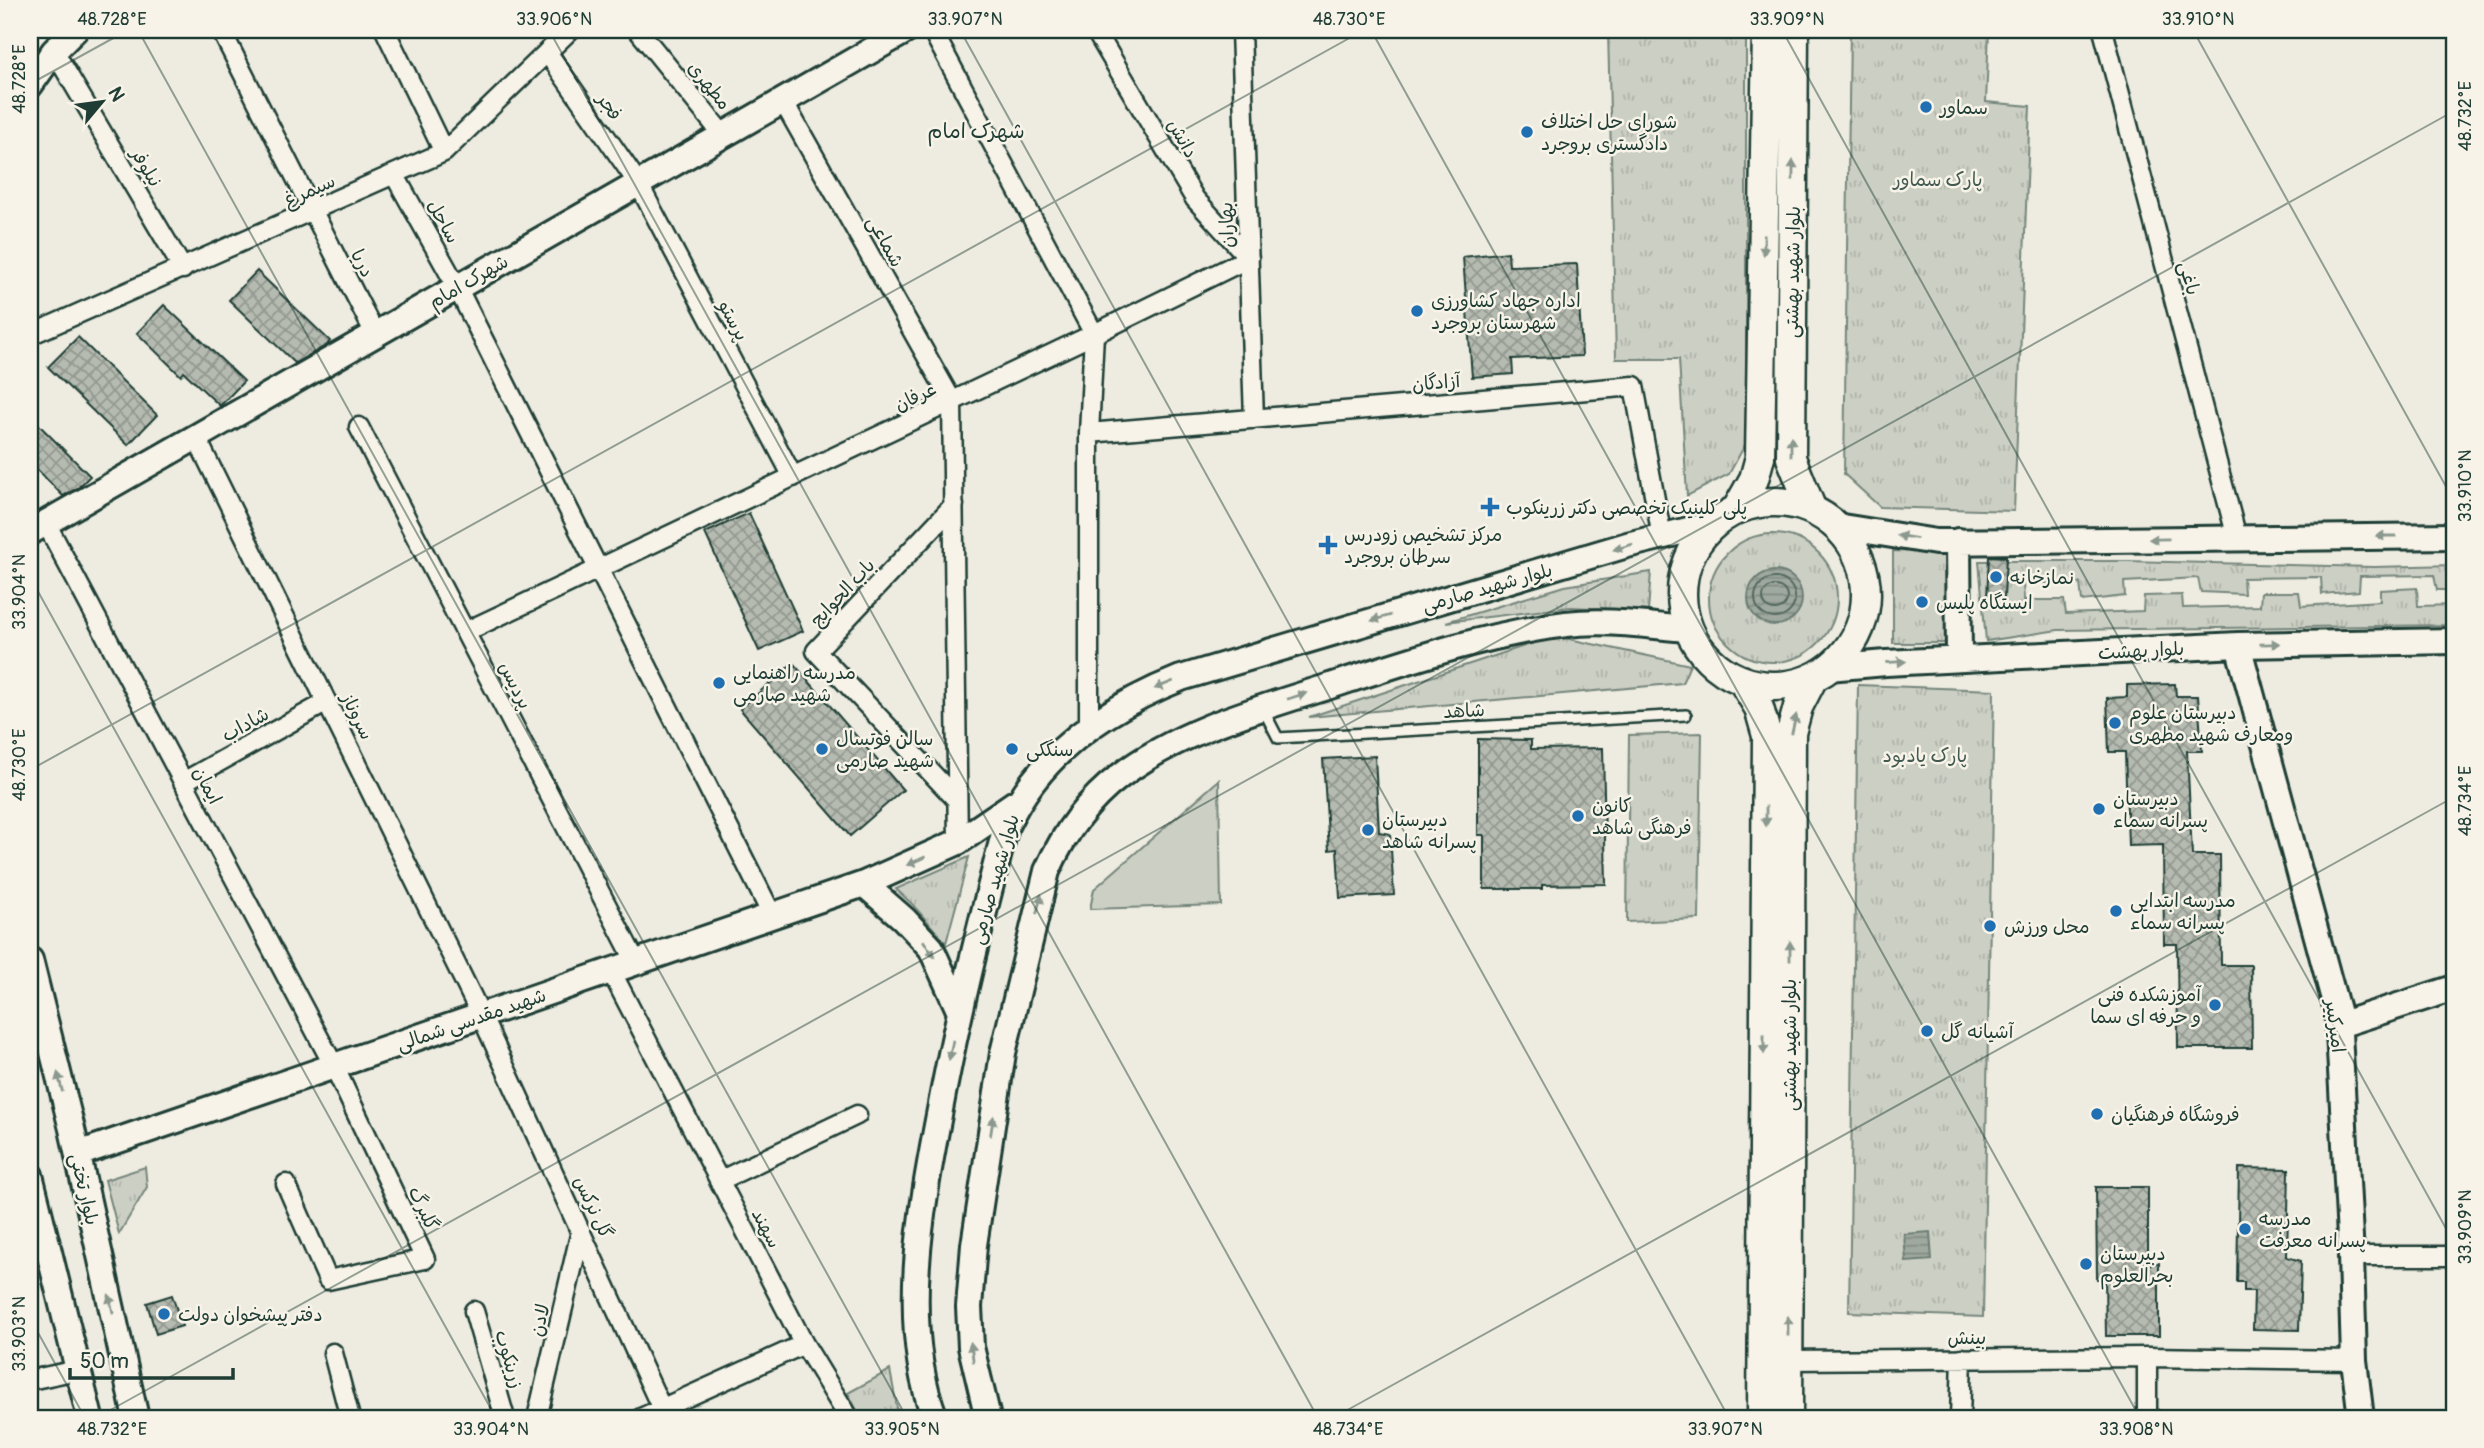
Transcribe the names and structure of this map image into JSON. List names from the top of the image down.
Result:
{
  "streets": {
    "main road": [
      "بلوار شهید بهشتی",
      "شهرک امام",
      "بلوار شهید صارمی",
      "بلوار بهشت",
      "شهید مقدسی شمالی",
      "امیرکبیر",
      "بلوار تختی"
    ],
    "street": [
      "مطهری",
      "فجر",
      "دانش",
      "نیلوفر",
      "سیمرغ",
      "ساحل",
      "بهاران",
      "شماعی",
      "دریا",
      "باغی",
      "پرستو",
      "آزادگان",
      "عرفان",
      "باب الحوایج",
      "پردیس",
      "سروناز",
      "شاداب",
      "ایمان",
      "گل نرکس",
      "گلبرگ",
      "سهند",
      "لادن",
      "بینش",
      "زرینکوب"
    ],
    "lane": ["شاهد"]
  },
  "crossings": [
    ["مطهری", "شهرک امام"],
    ["فجر", "سیمرغ"],
    ["فجر", "شهرک امام"],
    ["فجر", "پرستو"],
    ["دانش", "بهاران"],
    ["دانش", "عرفان"],
    ["نیلوفر", "سیمرغ"],
    ["سیمرغ", "ساحل"],
    ["سیمرغ", "دریا"],
    ["ساحل", "شهرک امام"],
    ["بهاران", "آزادگان"],
    ["بهاران", "عرفان"],
    ["شماعی", "شهرک امام"],
    ["شماعی", "عرفان"],
    ["دریا", "شهرک امام"],
    ["بلوار شهید بهشتی", "بلوار شهید صارمی"],
    ["بلوار شهید بهشتی", "بلوار بهشت"],
    ["بلوار شهید بهشتی", "بینش"],
    ["شهرک امام", "پرستو"],
    ["شهرک امام", "سروناز"],
    ["شهرک امام", "ایمان"],
    ["پرستو", "عرفان"],
    ["آزادگان", "بلوار شهید صارمی"],
    ["عرفان", "پردیس"],
    ["بلوار شهید صارمی", "بلوار بهشت"],
    ["بلوار شهید صارمی", "شهید مقدسی شمالی"],
    ["بلوار بهشت", "امیرکبیر"],
    ["پردیس", "شهید مقدسی شمالی"],
    ["سروناز", "شاداب"],
    ["سروناز", "شهید مقدسی شمالی"],
    ["سروناز", "گل نرکس"],
    ["شاداب", "ایمان"],
    ["ایمان", "شهید مقدسی شمالی"],
    ["ایمان", "گلبرگ"],
    ["شهید مقدسی شمالی", "بلوار تختی"],
    ["شهید مقدسی شمالی", "گل نرکس"],
    ["شهید مقدسی شمالی", "گلبرگ"],
    ["شهید مقدسی شمالی", "سهند"],
    ["امیرکبیر", "بینش"],
    ["گل نرکس", "لادن"]
  ],
  "one_way": ["بلوار شهید صارمی"],
  "districts": ["شهرک امام"],
  "parks": ["پارک سماور", "پارک یادبود"],
  "places": {
    "other": [
      "سماور",
      "شورای حل اختلاف دادگستری بروجرد",
      "اداره جهاد کشاورزی شهرستان بروجرد",
      "نمازخانه",
      "ایستگاه پلیس",
      "مدرسه راهنمایی شهید صارمی",
      "دبیرستان علوم ومعارف شهید مطهری",
      "سالن فوتسال شهید صارمی",
      "سنگکی",
      "دبیرستان پسرانه سماء",
      "کانون فرهنگی شاهد",
      "دبیرستان پسرانه شاهد",
      "مدرسه ابتدایی پسرانه سماء",
      "محل ورزش",
      "آموزشکده فنی و حرفه ای سما",
      "آشیانه گل",
      "فروشگاه فرهنگیان",
      "مدرسه پسرانه معرفت",
      "دبیرستان بحرالعلوم",
      "دفتر پیشخوان دولت"
    ],
    "health": ["پلی کلینیک تخصصی دکتر زرینکوب", "مرکز تشخیص زودرس سرطان بروجرد"]
  },
  "scale_bar": "50 m",
  "north": "top right",
  "coordinates": [
    "48.728°E",
    "33.906°N",
    "33.907°N",
    "48.730°E",
    "33.909°N",
    "33.910°N",
    "48.732°E",
    "33.904°N",
    "48.734°E",
    "33.903°N",
    "33.905°N",
    "33.908°N"
  ]
}
